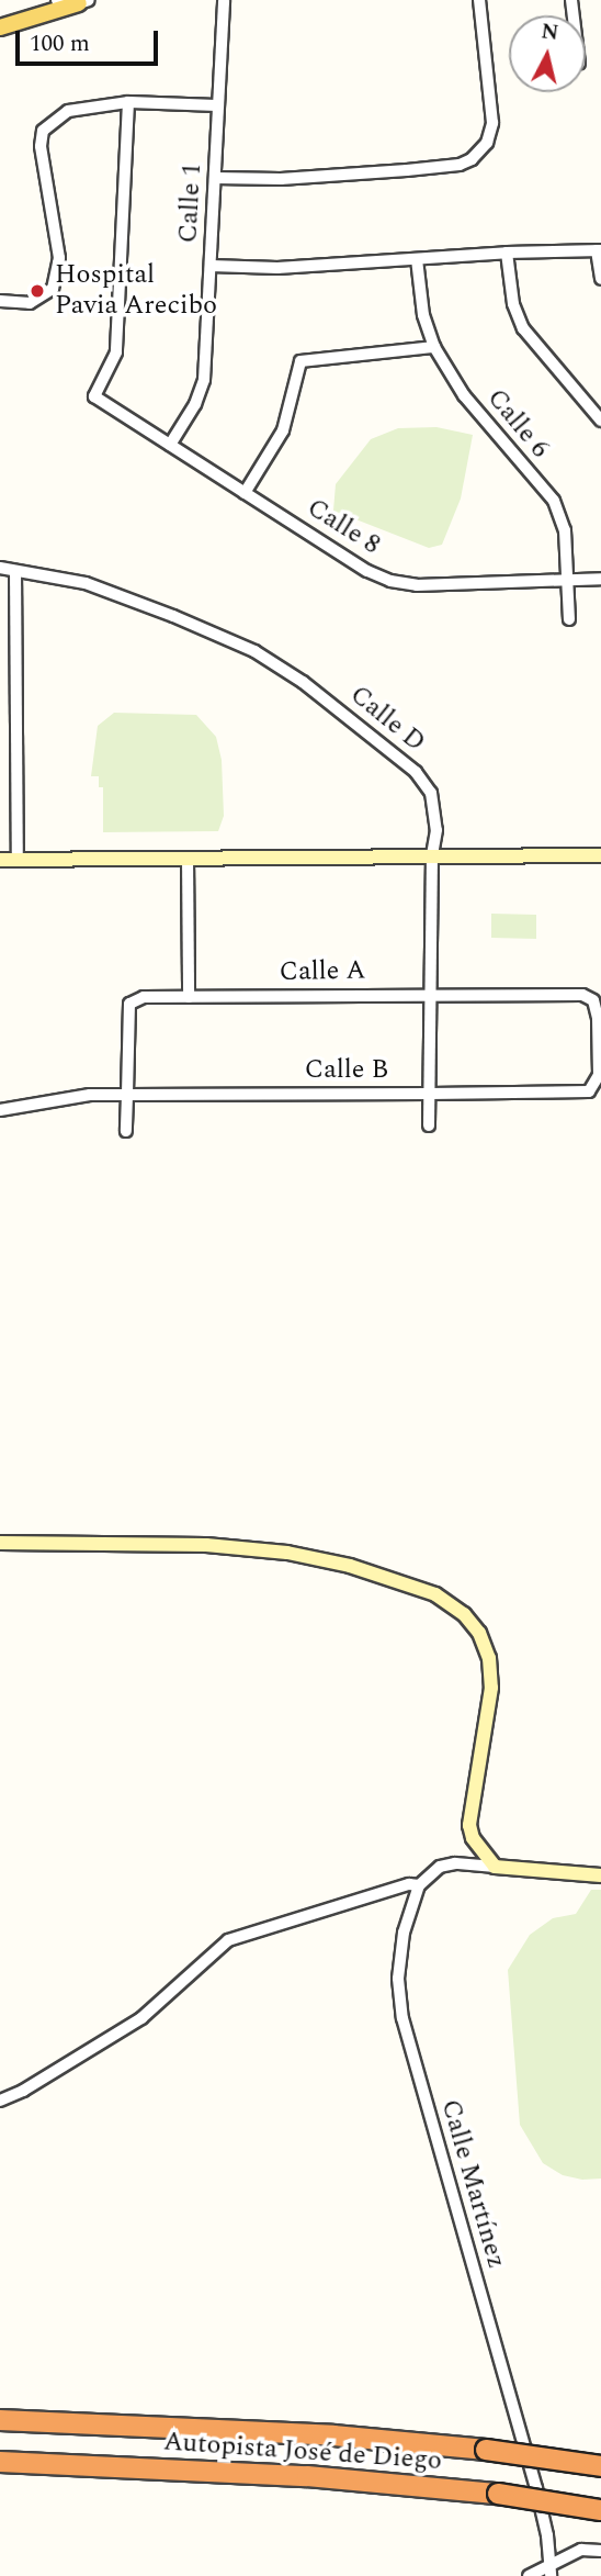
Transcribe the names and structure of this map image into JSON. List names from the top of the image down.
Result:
{
  "streets": {
    "highway": ["Autopista José de Diego"],
    "street": [
      "Calle 1",
      "Calle 6",
      "Calle 8",
      "Calle D",
      "Calle A",
      "Calle B",
      "Calle Martínez"
    ]
  },
  "crossings": [
    ["Calle 1", "Calle 8"],
    ["Calle 6", "Calle 8"],
    ["Calle D", "Calle A"],
    ["Calle D", "Calle B"],
    ["Calle A", "Calle B"]
  ],
  "places": ["Hospital Pavia Arecibo"],
  "scale_bar": "100 m",
  "north": "top"
}
